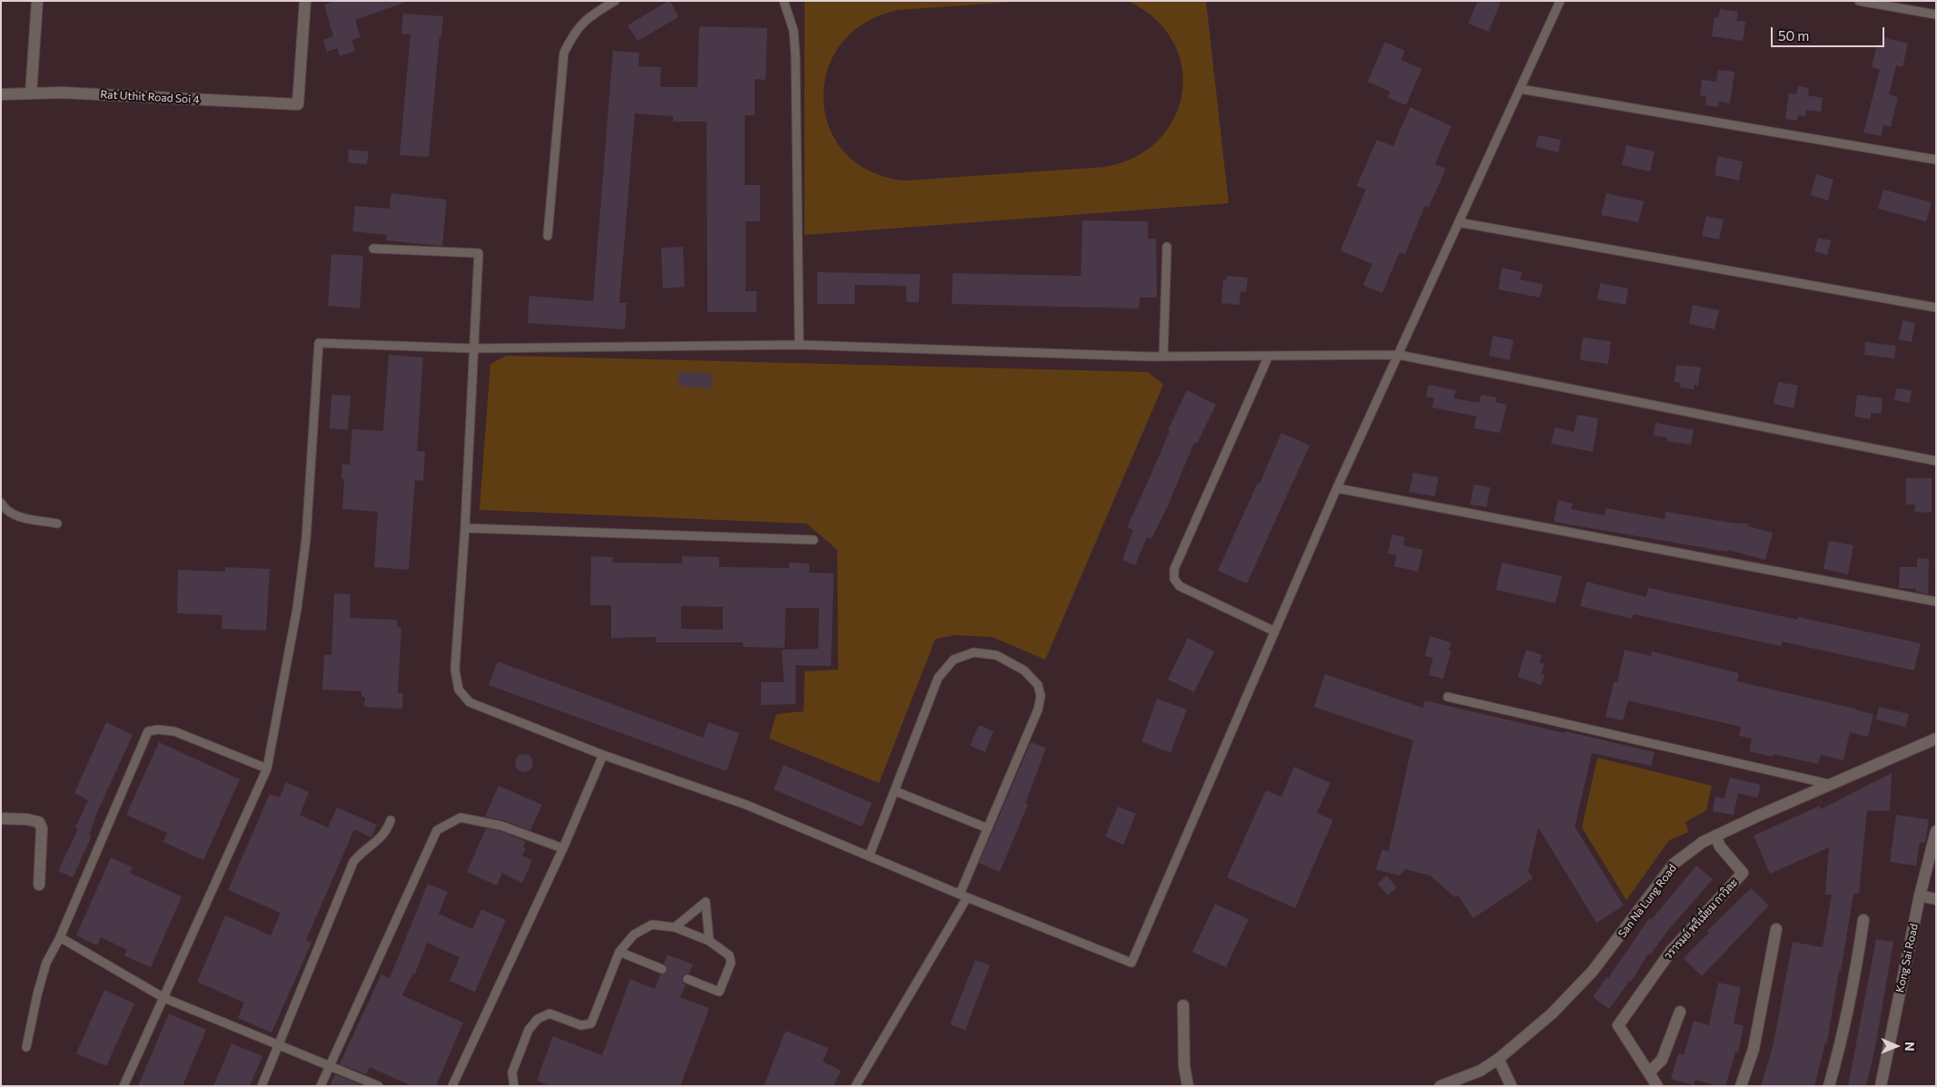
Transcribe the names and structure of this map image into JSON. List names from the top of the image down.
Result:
{
  "streets": {
    "street": [
      "Rat Uthit Road Soi 4",
      "San Na Lung Road",
      "วรารมย์ พรีเมี่ยม กาวิละ",
      "Kong Sai Road"
    ]
  },
  "crossings": [
    ["San Na Lung Road", "วรารมย์ พรีเมี่ยม กาวิละ"]
  ],
  "scale_bar": "50 m",
  "north": "right"
}
